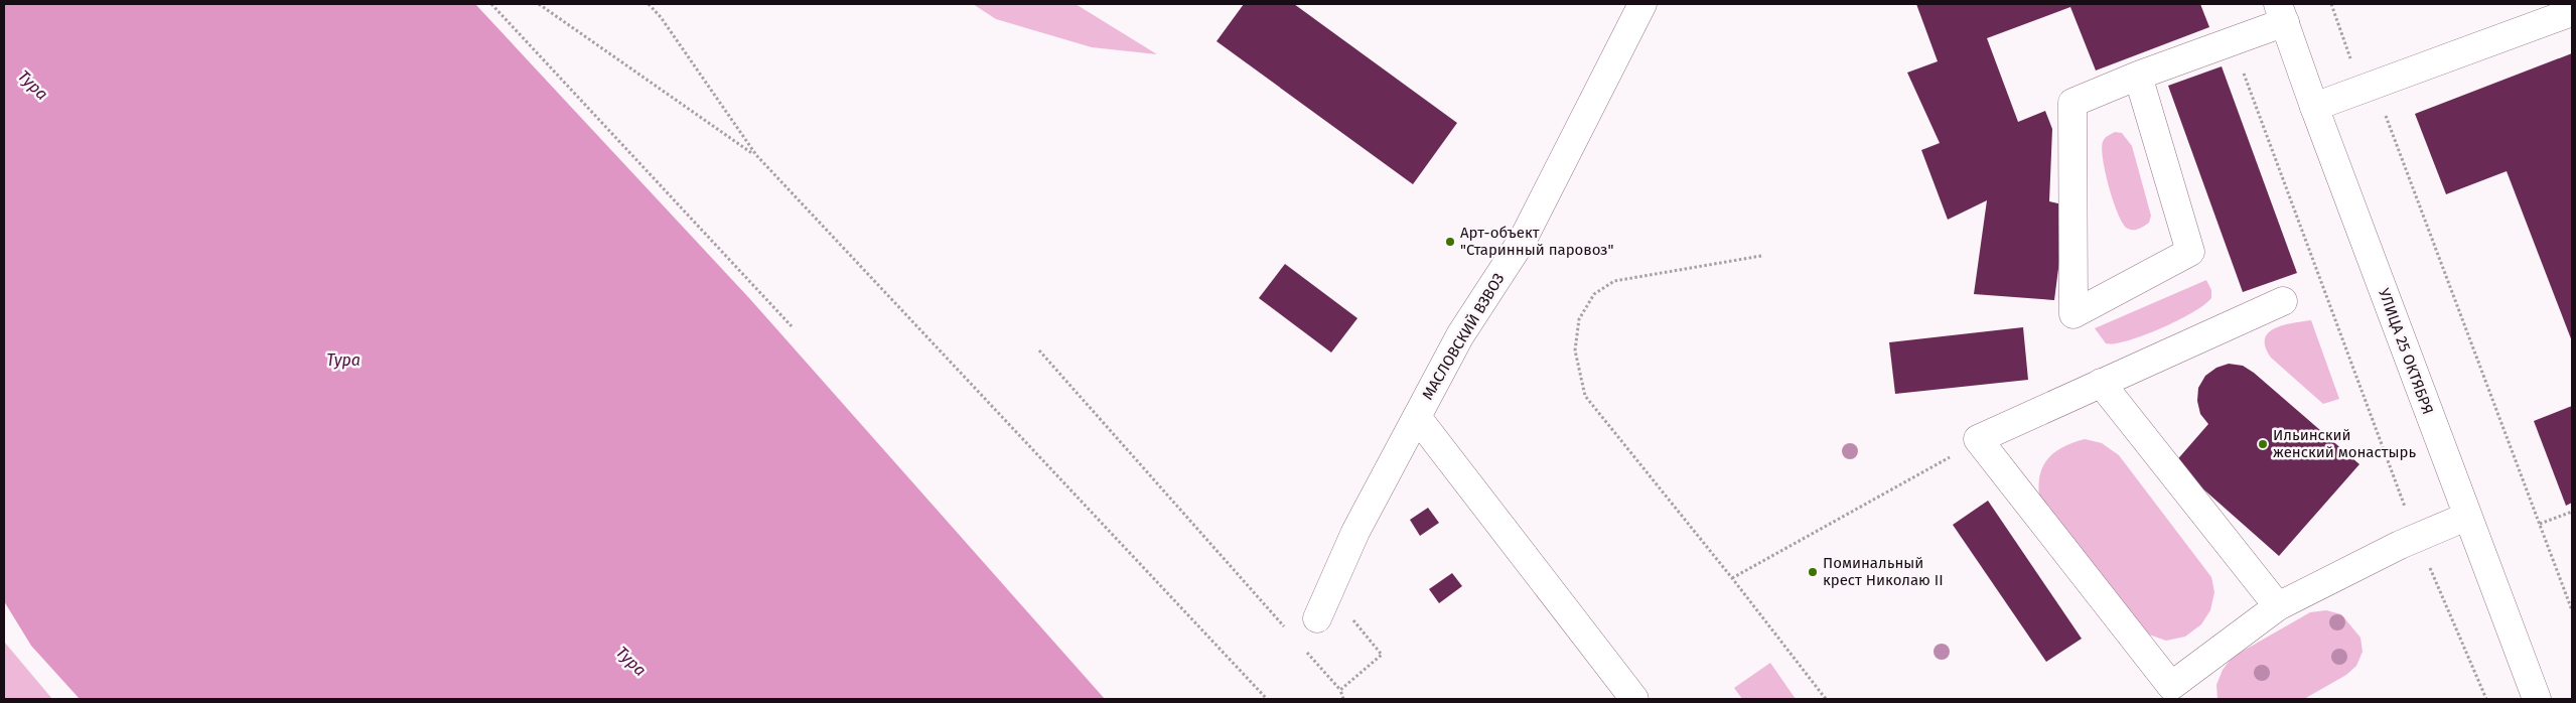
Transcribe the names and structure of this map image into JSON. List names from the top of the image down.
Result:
{
  "streets": {
    "street": ["МАСЛОВСКИЙ ВЗВОЗ", "УЛИЦА 25 ОКТЯБРЯ"]
  },
  "water": ["Тура"],
  "places": ["Арт-объект \"Старинный паровоз\"", "Ильинский женский монастырь", "Поминальный крест Николаю II"]
}
